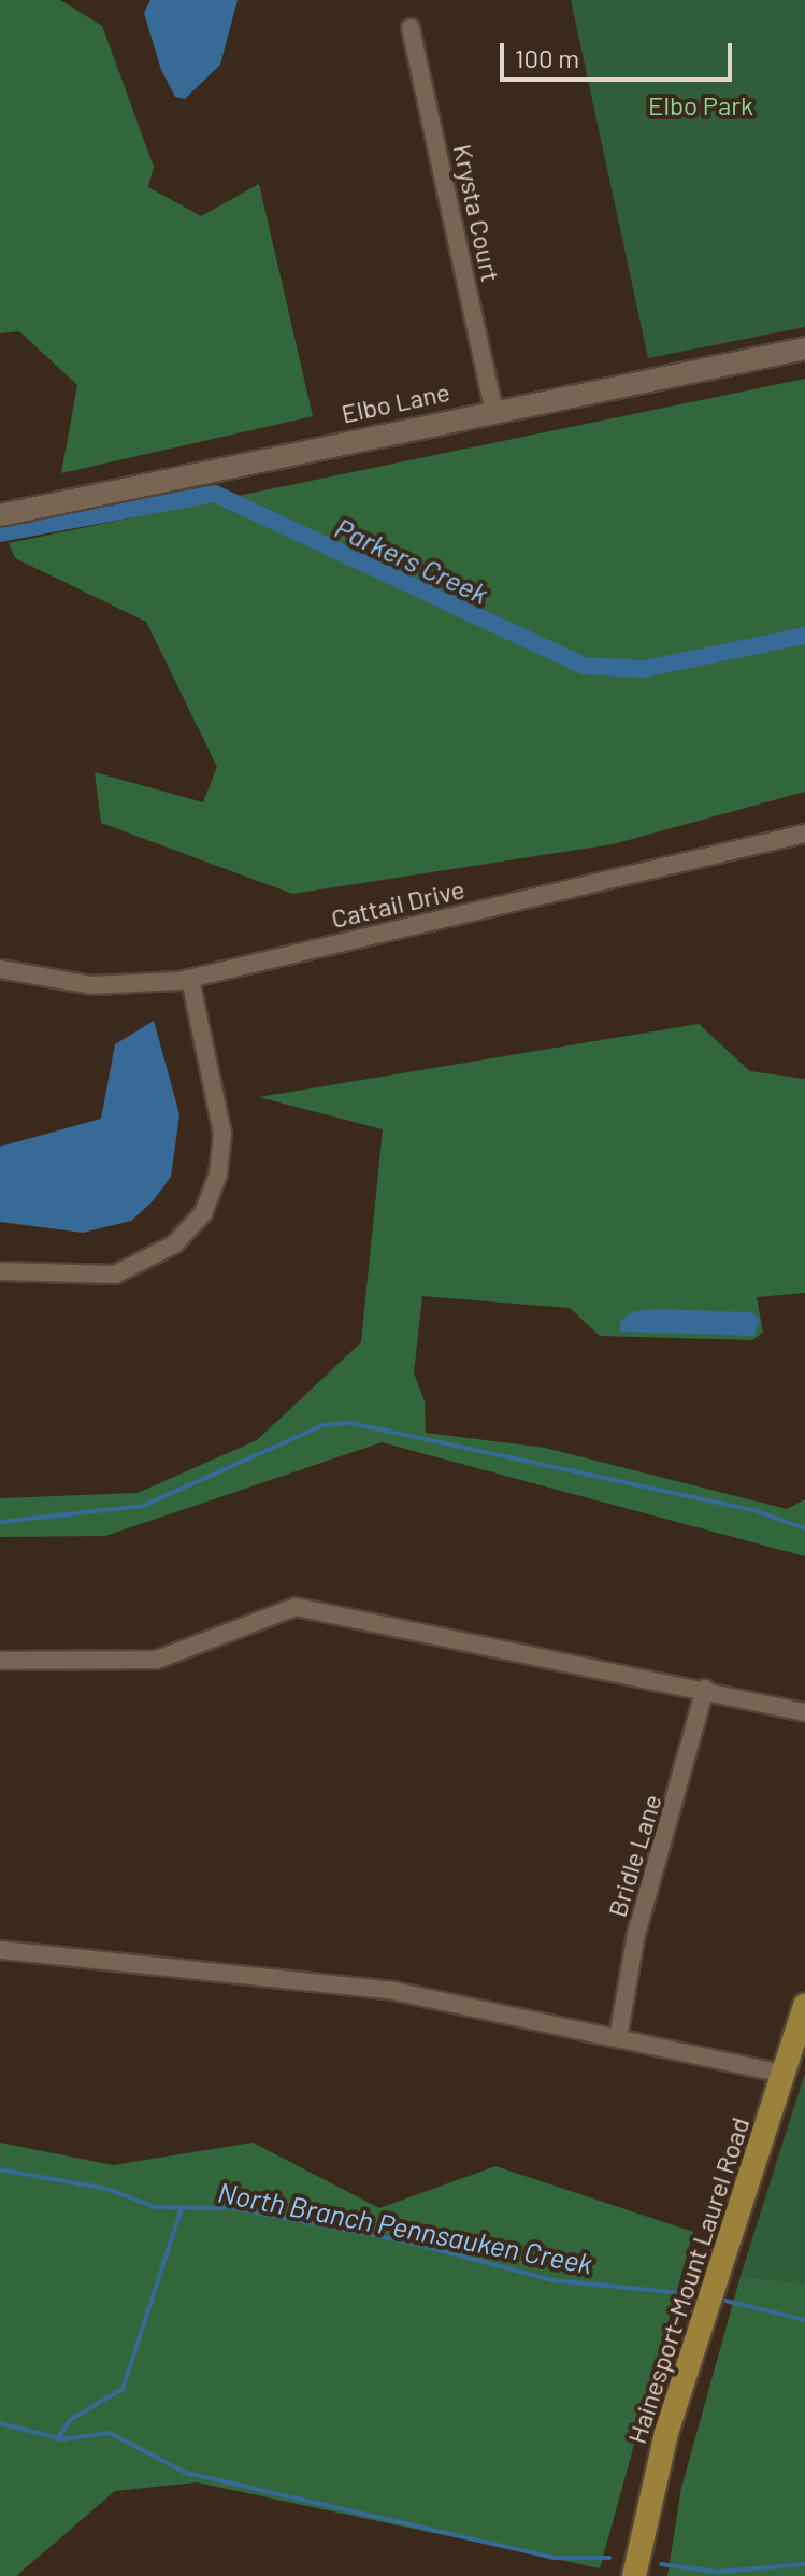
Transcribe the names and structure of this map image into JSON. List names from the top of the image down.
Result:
{
  "streets": {
    "main road": ["Hainesport-Mount Laurel Road"],
    "street": [
      "Krysta Court",
      "Elbo Lane",
      "Cattail Drive",
      "Bridle Lane"
    ]
  },
  "crossings": [
    ["Krysta Court", "Elbo Lane"]
  ],
  "water": ["Parkers Creek", "North Branch Pennsauken Creek"],
  "parks": ["Elbo Park"],
  "scale_bar": "100 m"
}
